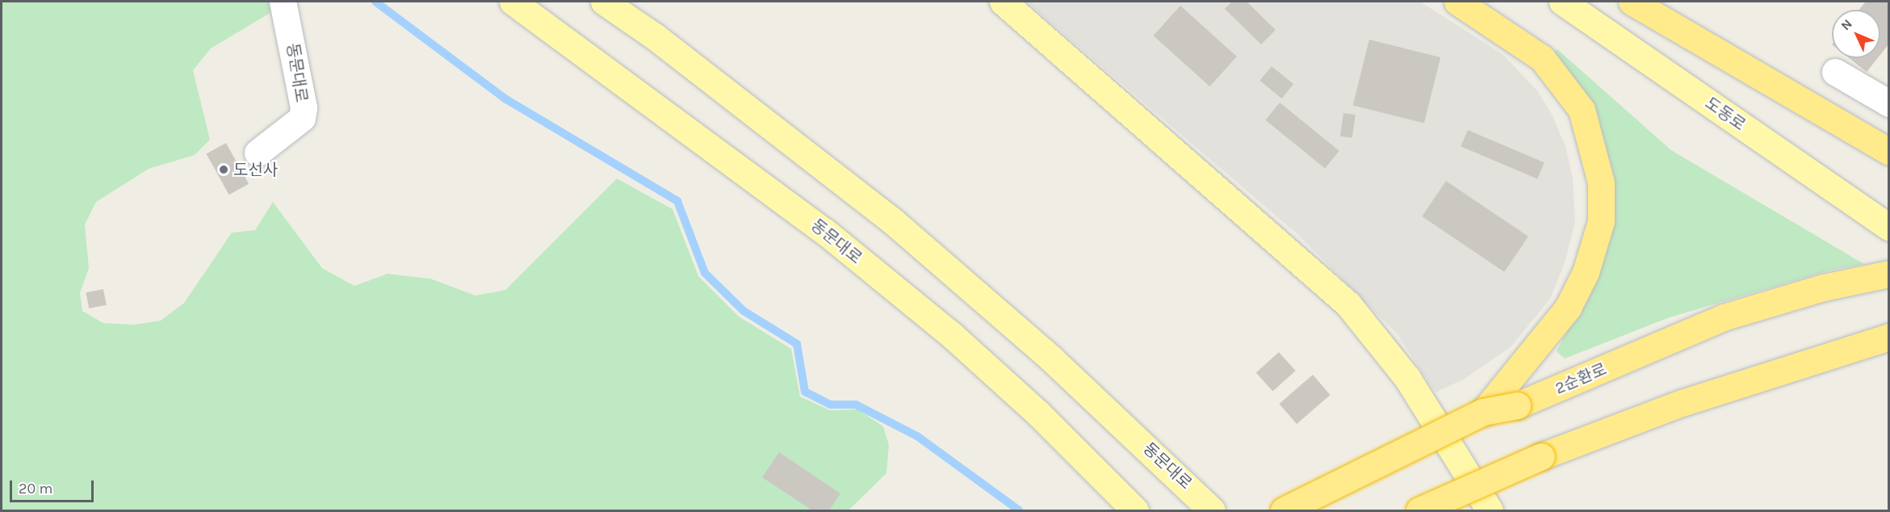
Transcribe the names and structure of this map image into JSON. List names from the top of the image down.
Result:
{
  "streets": {
    "highway": ["2순환로"],
    "main road": ["동문대로", "도동로"]
  },
  "places": ["도선사"],
  "scale_bar": "20 m",
  "north": "top left"
}
